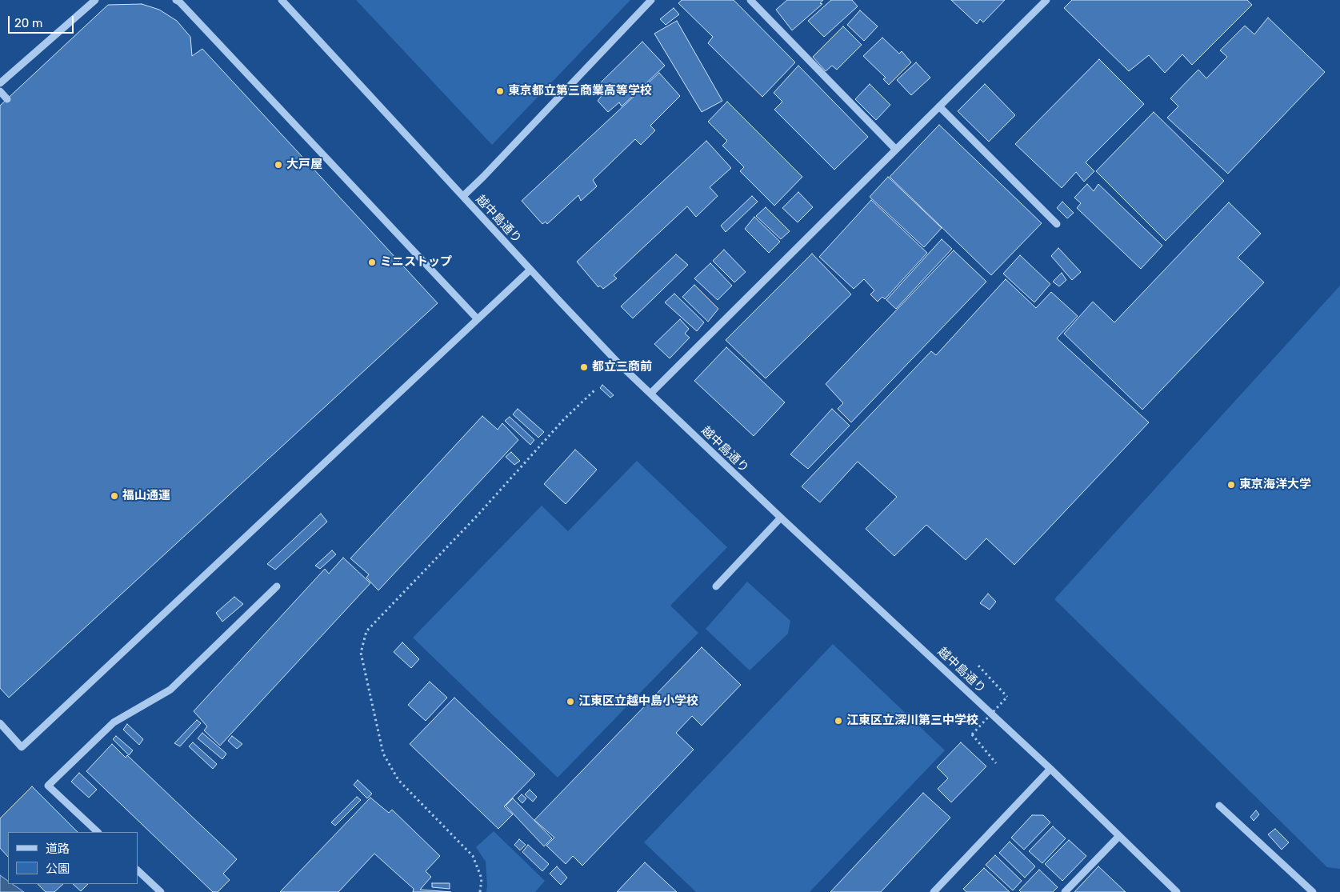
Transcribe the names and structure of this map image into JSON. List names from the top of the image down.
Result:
{
  "streets": {
    "street": ["越中島通り"]
  },
  "places": [
    "東京都立第三商業高等学校",
    "大戸屋",
    "ミニストップ",
    "都立三商前",
    "東京海洋大学",
    "福山通運",
    "江東区立越中島小学校",
    "江東区立深川第三中学校"
  ],
  "legend": ["道路", "公園"],
  "scale_bar": "20 m"
}
